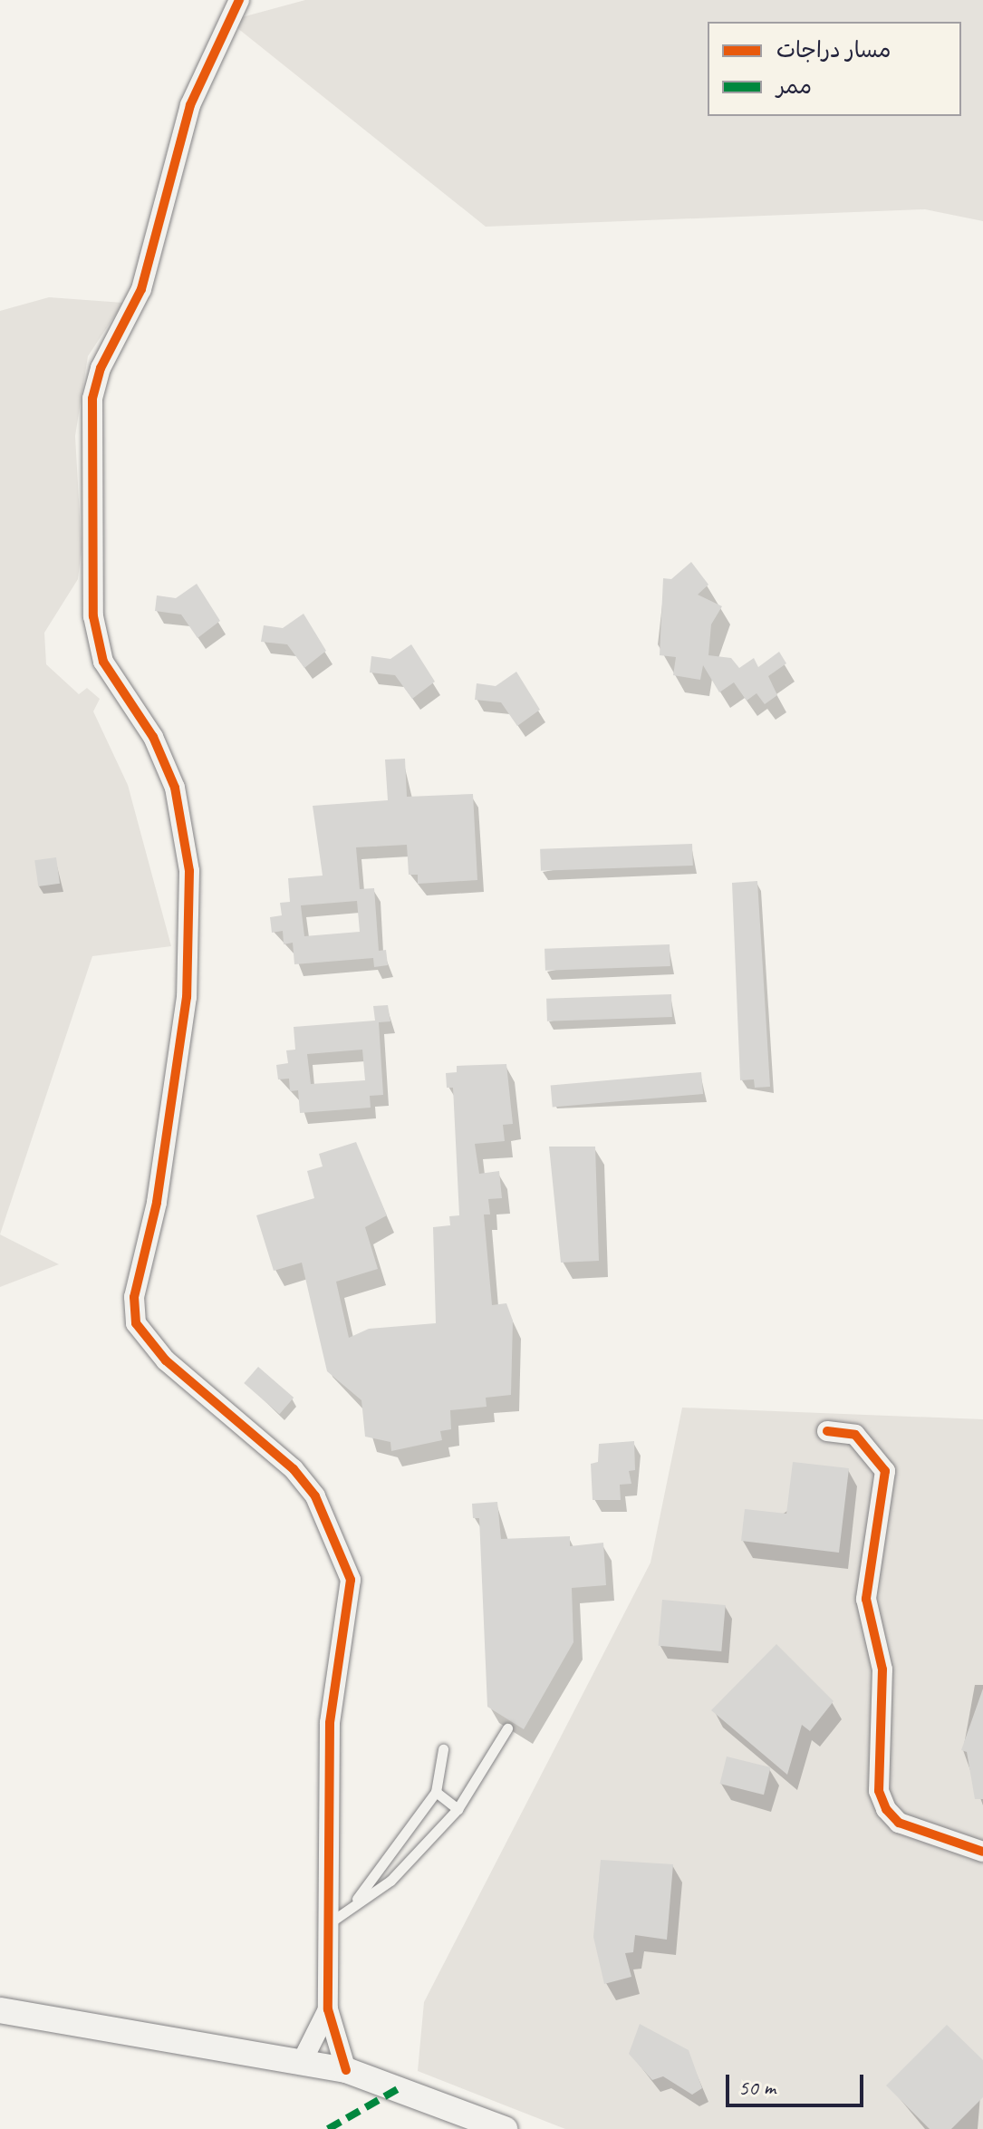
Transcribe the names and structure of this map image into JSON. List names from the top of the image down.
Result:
{
  "legend": ["مسار دراجات", "ممر"],
  "scale_bar": "50 m"
}
